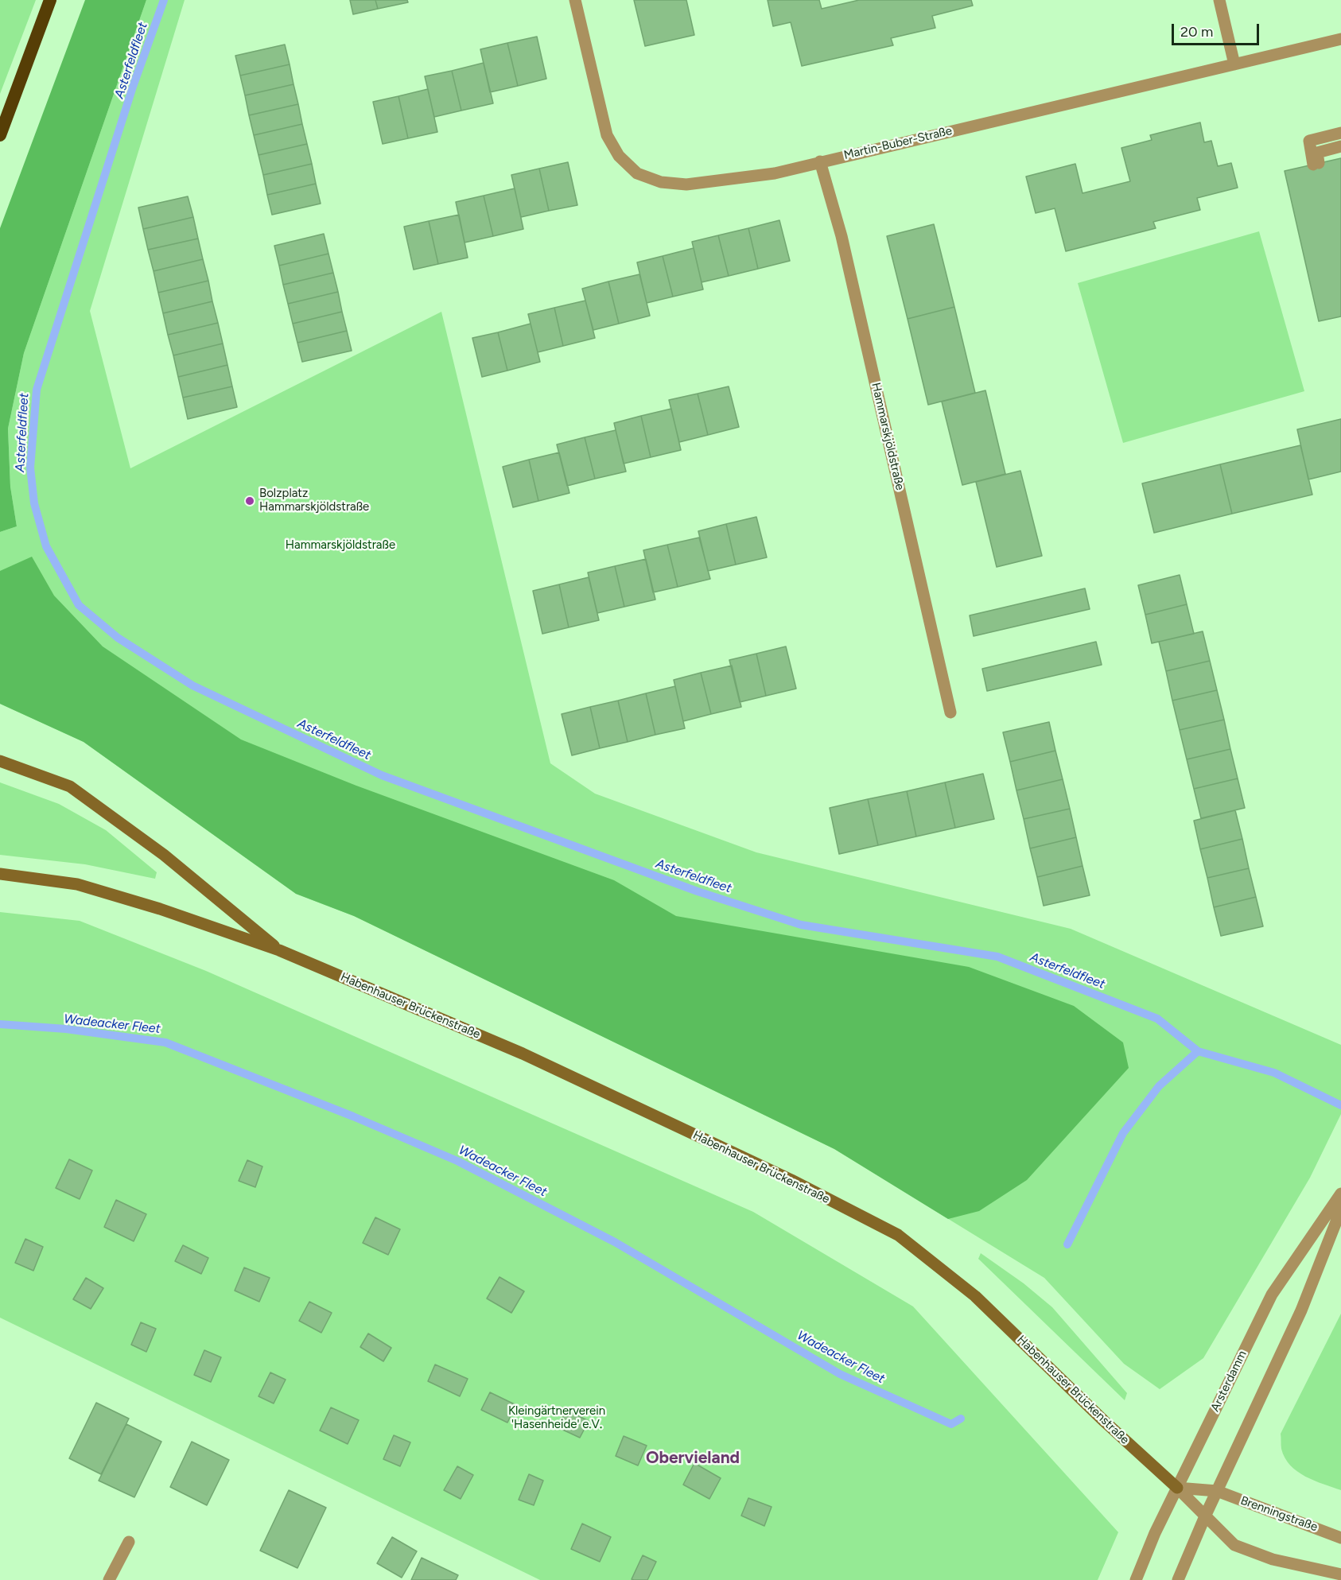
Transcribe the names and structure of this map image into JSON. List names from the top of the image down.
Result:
{
  "streets": {
    "main road": ["Habenhauser Brückenstraße"],
    "street": [
      "Martin-Buber-Straße",
      "Hammarskjöldstraße",
      "Arsterdamm",
      "Brenningstraße"
    ]
  },
  "crossings": [
    ["Martin-Buber-Straße", "Hammarskjöldstraße"],
    ["Habenhauser Brückenstraße", "Arsterdamm"]
  ],
  "districts": ["Obervieland"],
  "water": ["Asterfeldfleet", "Wadeacker Fleet"],
  "parks": ["Hammarskjöldstraße", "Kleingärtnerverein 'Hasenheide' e.V."],
  "places": ["Bolzplatz Hammarskjöldstraße"],
  "scale_bar": "20 m"
}
